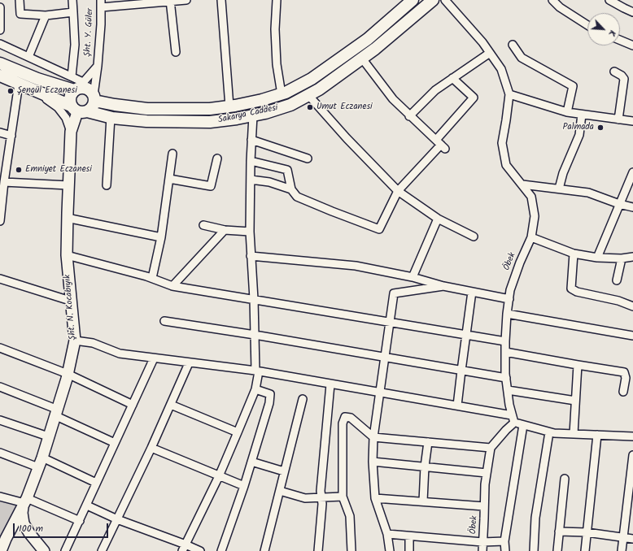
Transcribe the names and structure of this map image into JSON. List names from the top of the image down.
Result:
{
  "streets": {
    "main road": ["Sakarya Caddesi"],
    "street": ["Şht. Y. Güler", "Öbek", "Şht. N. Kocabıyık"]
  },
  "crossings": [
    ["Şht. Y. Güler", "Sakarya Caddesi"],
    ["Şht. Y. Güler", "Şht. N. Kocabıyık"],
    ["Sakarya Caddesi", "Şht. N. Kocabıyık"]
  ],
  "places": [
    "Şengül Eczanesi",
    "Umut Eczanesi",
    "Palmada",
    "Emniyet Eczanesi"
  ],
  "scale_bar": "100 m",
  "north": "bottom right"
}
